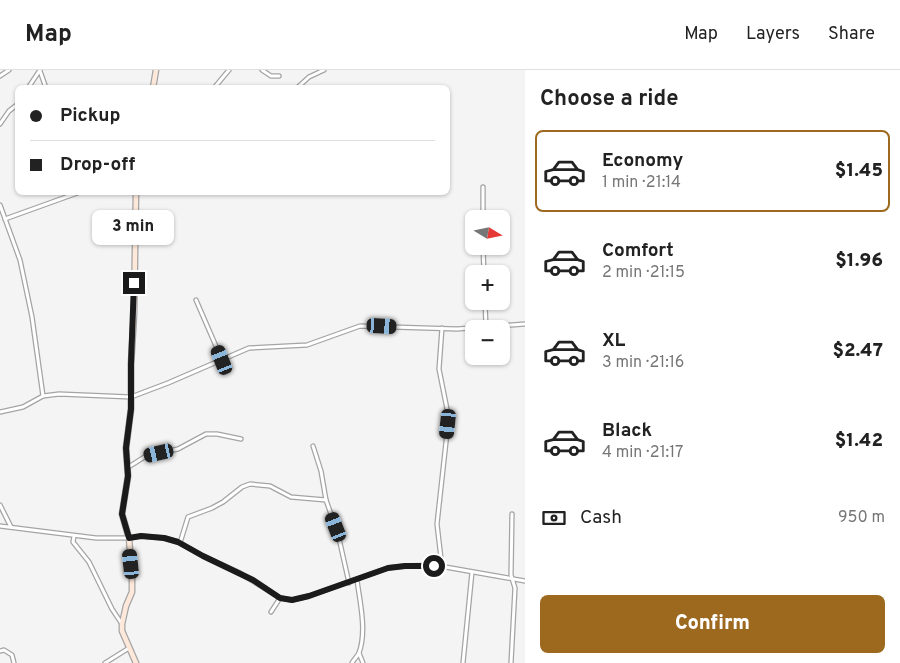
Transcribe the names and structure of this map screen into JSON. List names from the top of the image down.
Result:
{
  "north": "right",
  "page": {
    "header": "Map",
    "nav": ["Map", "Layers", "Share"],
    "heading": "Choose a ride",
    "banner": ["Pickup", "Drop-off"],
    "list": [
      {
        "name": "Economy",
        "note": "1 min · 21:14",
        "value": "$1.45"
      },
      {
        "name": "Comfort",
        "note": "2 min · 21:15",
        "value": "$1.96"
      },
      {
        "name": "XL",
        "note": "3 min · 21:16",
        "value": "$2.47"
      },
      {
        "name": "Black",
        "note": "4 min · 21:17",
        "value": "$1.42"
      }
    ],
    "map_buttons": ["+", "−"],
    "bubble": "3 min",
    "pay": ["Cash", "950 m"],
    "buttons": "Confirm"
  }
}
